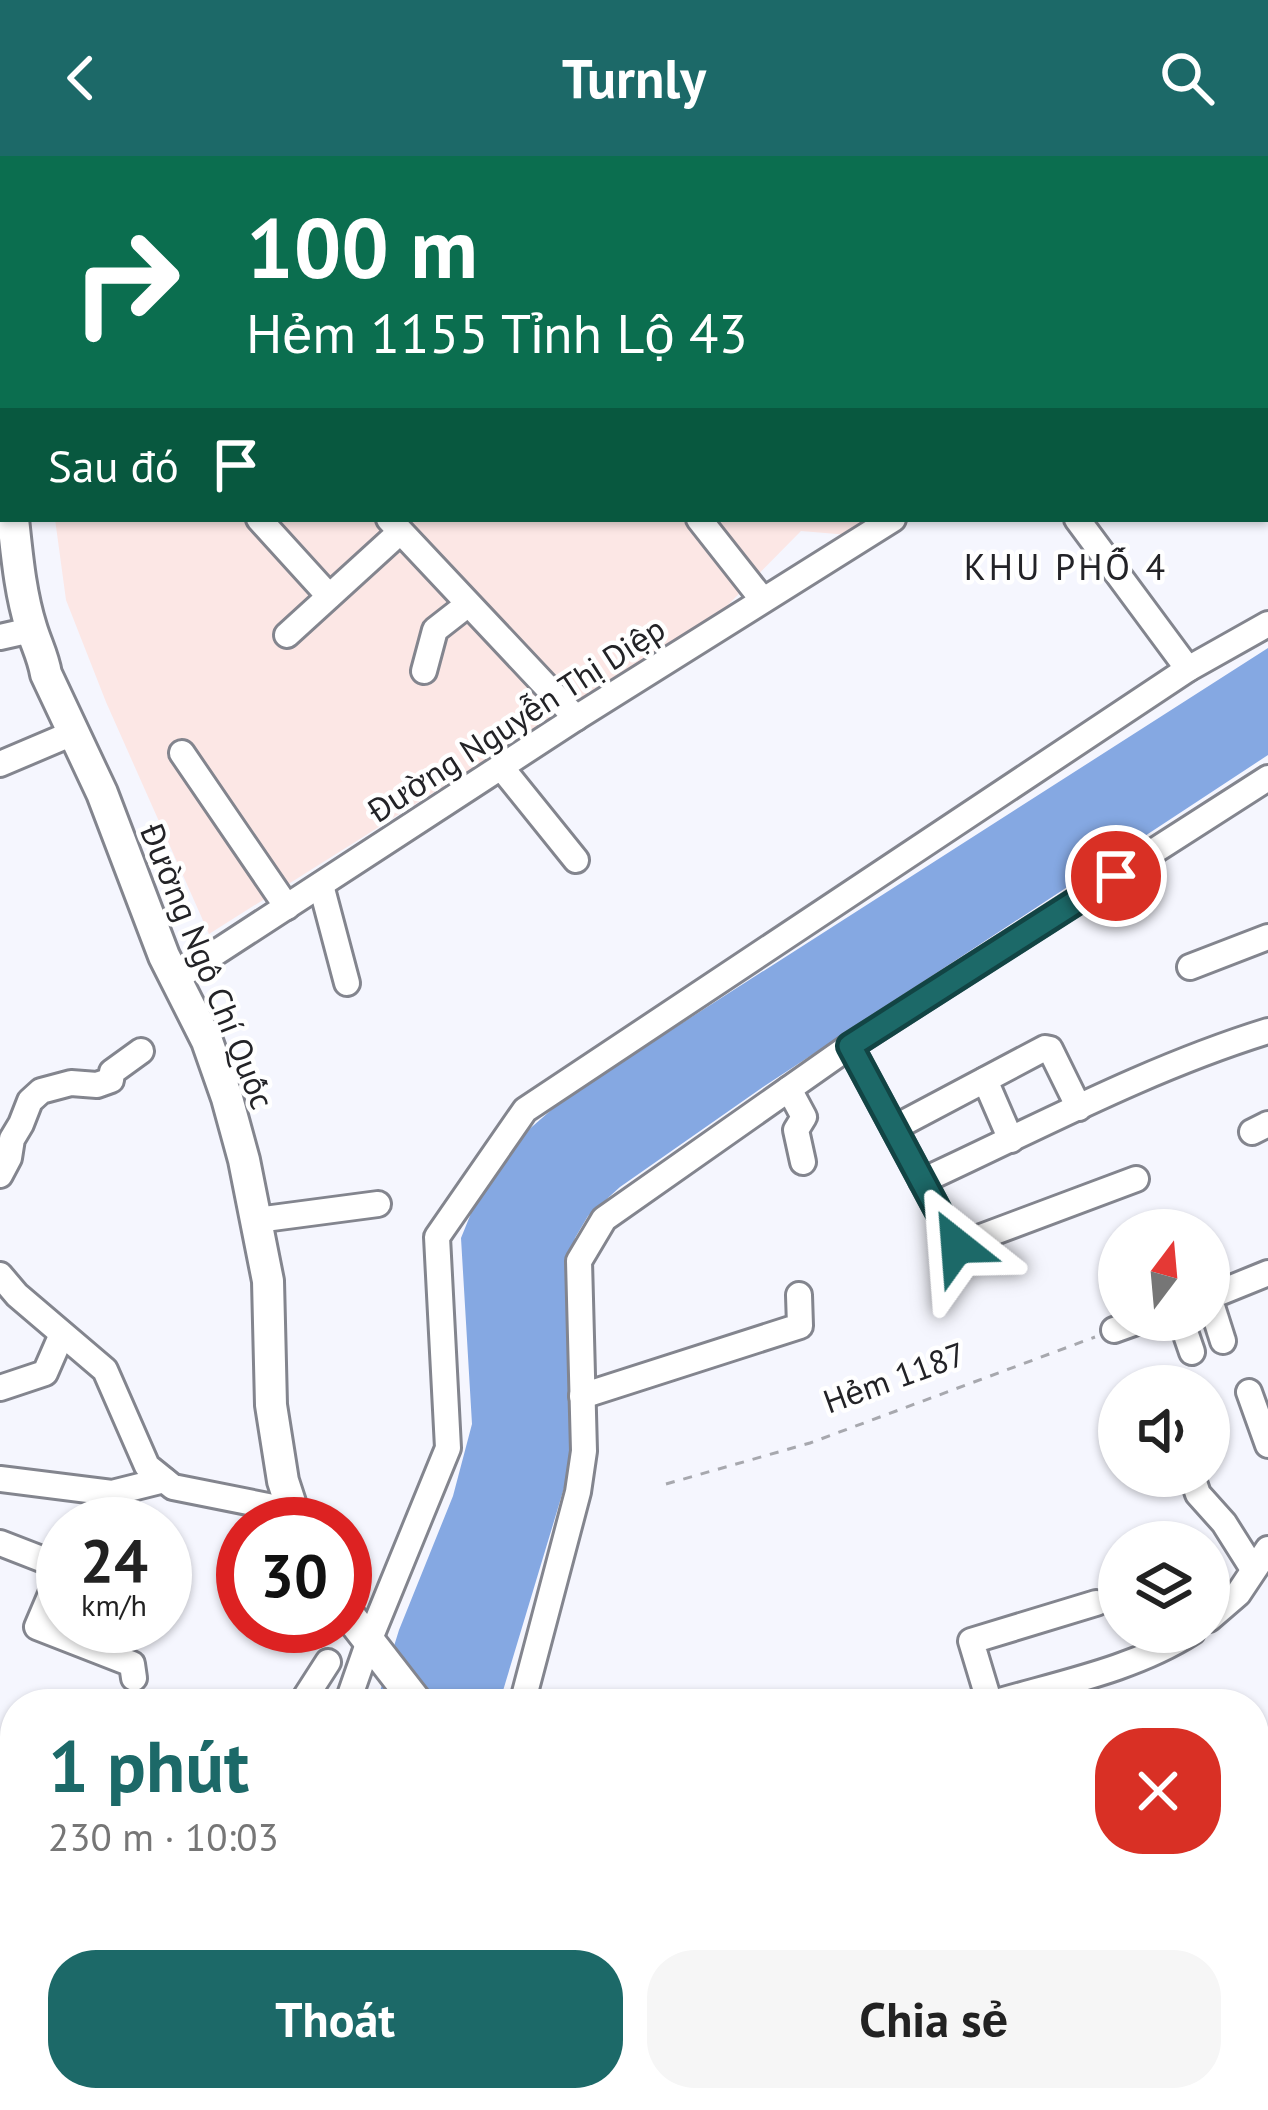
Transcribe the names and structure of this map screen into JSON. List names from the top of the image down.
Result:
{
  "streets": {
    "main road": ["Đường Ngô Chí Quốc"],
    "street": ["Đường Nguyễn Thị Diệp"],
    "path": ["Hẻm 1187"]
  },
  "crossings": [
    ["Đường Nguyễn Thị Diệp", "Đường Ngô Chí Quốc"]
  ],
  "districts": ["KHU PHỐ 4"],
  "north": "top",
  "page": {
    "header": "Turnly",
    "turn": ["100 m", "Hẻm 1155 Tỉnh Lộ 43"],
    "then": "Sau đó",
    "speed": "24 km/h",
    "limit": "30",
    "heading": ["1 phút", "230 m · 10:03"],
    "buttons": ["Thoát", "Chia sẻ"]
  }
}
